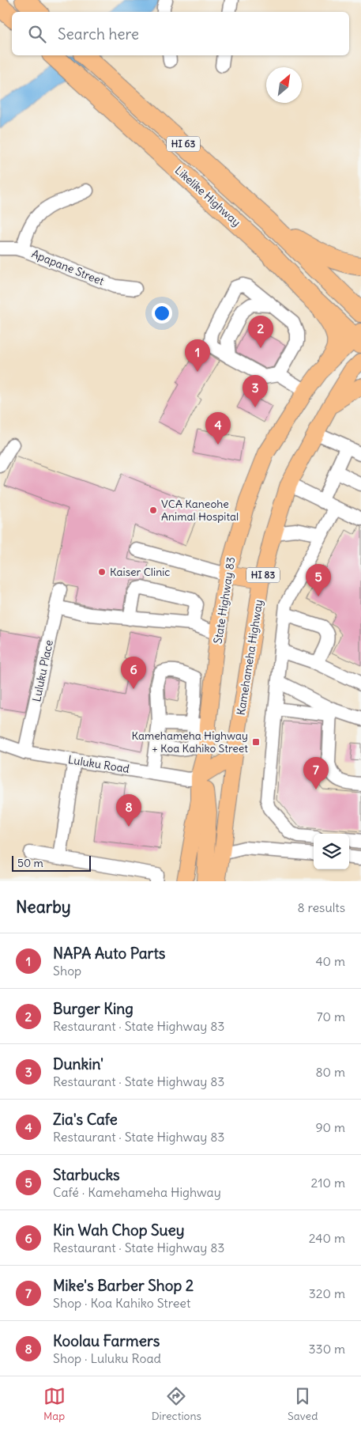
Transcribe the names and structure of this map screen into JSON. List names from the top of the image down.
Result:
{
  "streets": {
    "highway": ["HI 63", "Likelike Highway"],
    "main road": ["HI 83", "State Highway 83", "Kamehameha Highway"],
    "street": ["Apapane Street", "Luluku Place", "Luluku Road"]
  },
  "crossings": [
    ["Likelike Highway", "State Highway 83"],
    ["State Highway 83", "Luluku Road"],
    ["Luluku Place", "Luluku Road"]
  ],
  "places": {
    "other": ["VCA Kaneohe Animal Hospital", "Kaiser Clinic"],
    "transit": ["Kamehameha Highway + Koa Kahiko Street"]
  },
  "scale_bar": "50 m",
  "north": "top right",
  "page": {
    "search": "Search here",
    "pins": [
      "2",
      "1",
      "3",
      "4",
      "5",
      "6",
      "7",
      "8"
    ],
    "scale": "50 m",
    "heading": ["Nearby", "8 results"],
    "list": [
      {
        "mark": "1",
        "name": "NAPA Auto Parts",
        "note": "Shop",
        "value": "40 m"
      },
      {
        "mark": "2",
        "name": "Burger King",
        "note": "Restaurant · State Highway 83",
        "value": "70 m"
      },
      {
        "mark": "3",
        "name": "Dunkin'",
        "note": "Restaurant · State Highway 83",
        "value": "80 m"
      },
      {
        "mark": "4",
        "name": "Zia's Cafe",
        "note": "Restaurant · State Highway 83",
        "value": "90 m"
      },
      {
        "mark": "5",
        "name": "Starbucks",
        "note": "Café · Kamehameha Highway",
        "value": "210 m"
      },
      {
        "mark": "6",
        "name": "Kin Wah Chop Suey",
        "note": "Restaurant · State Highway 83",
        "value": "240 m"
      },
      {
        "mark": "7",
        "name": "Mike's Barber Shop 2",
        "note": "Shop · Koa Kahiko Street",
        "value": "320 m"
      },
      {
        "mark": "8",
        "name": "Koolau Farmers",
        "note": "Shop · Luluku Road",
        "value": "330 m"
      }
    ],
    "nav": ["Map", "Directions", "Saved"]
  }
}
